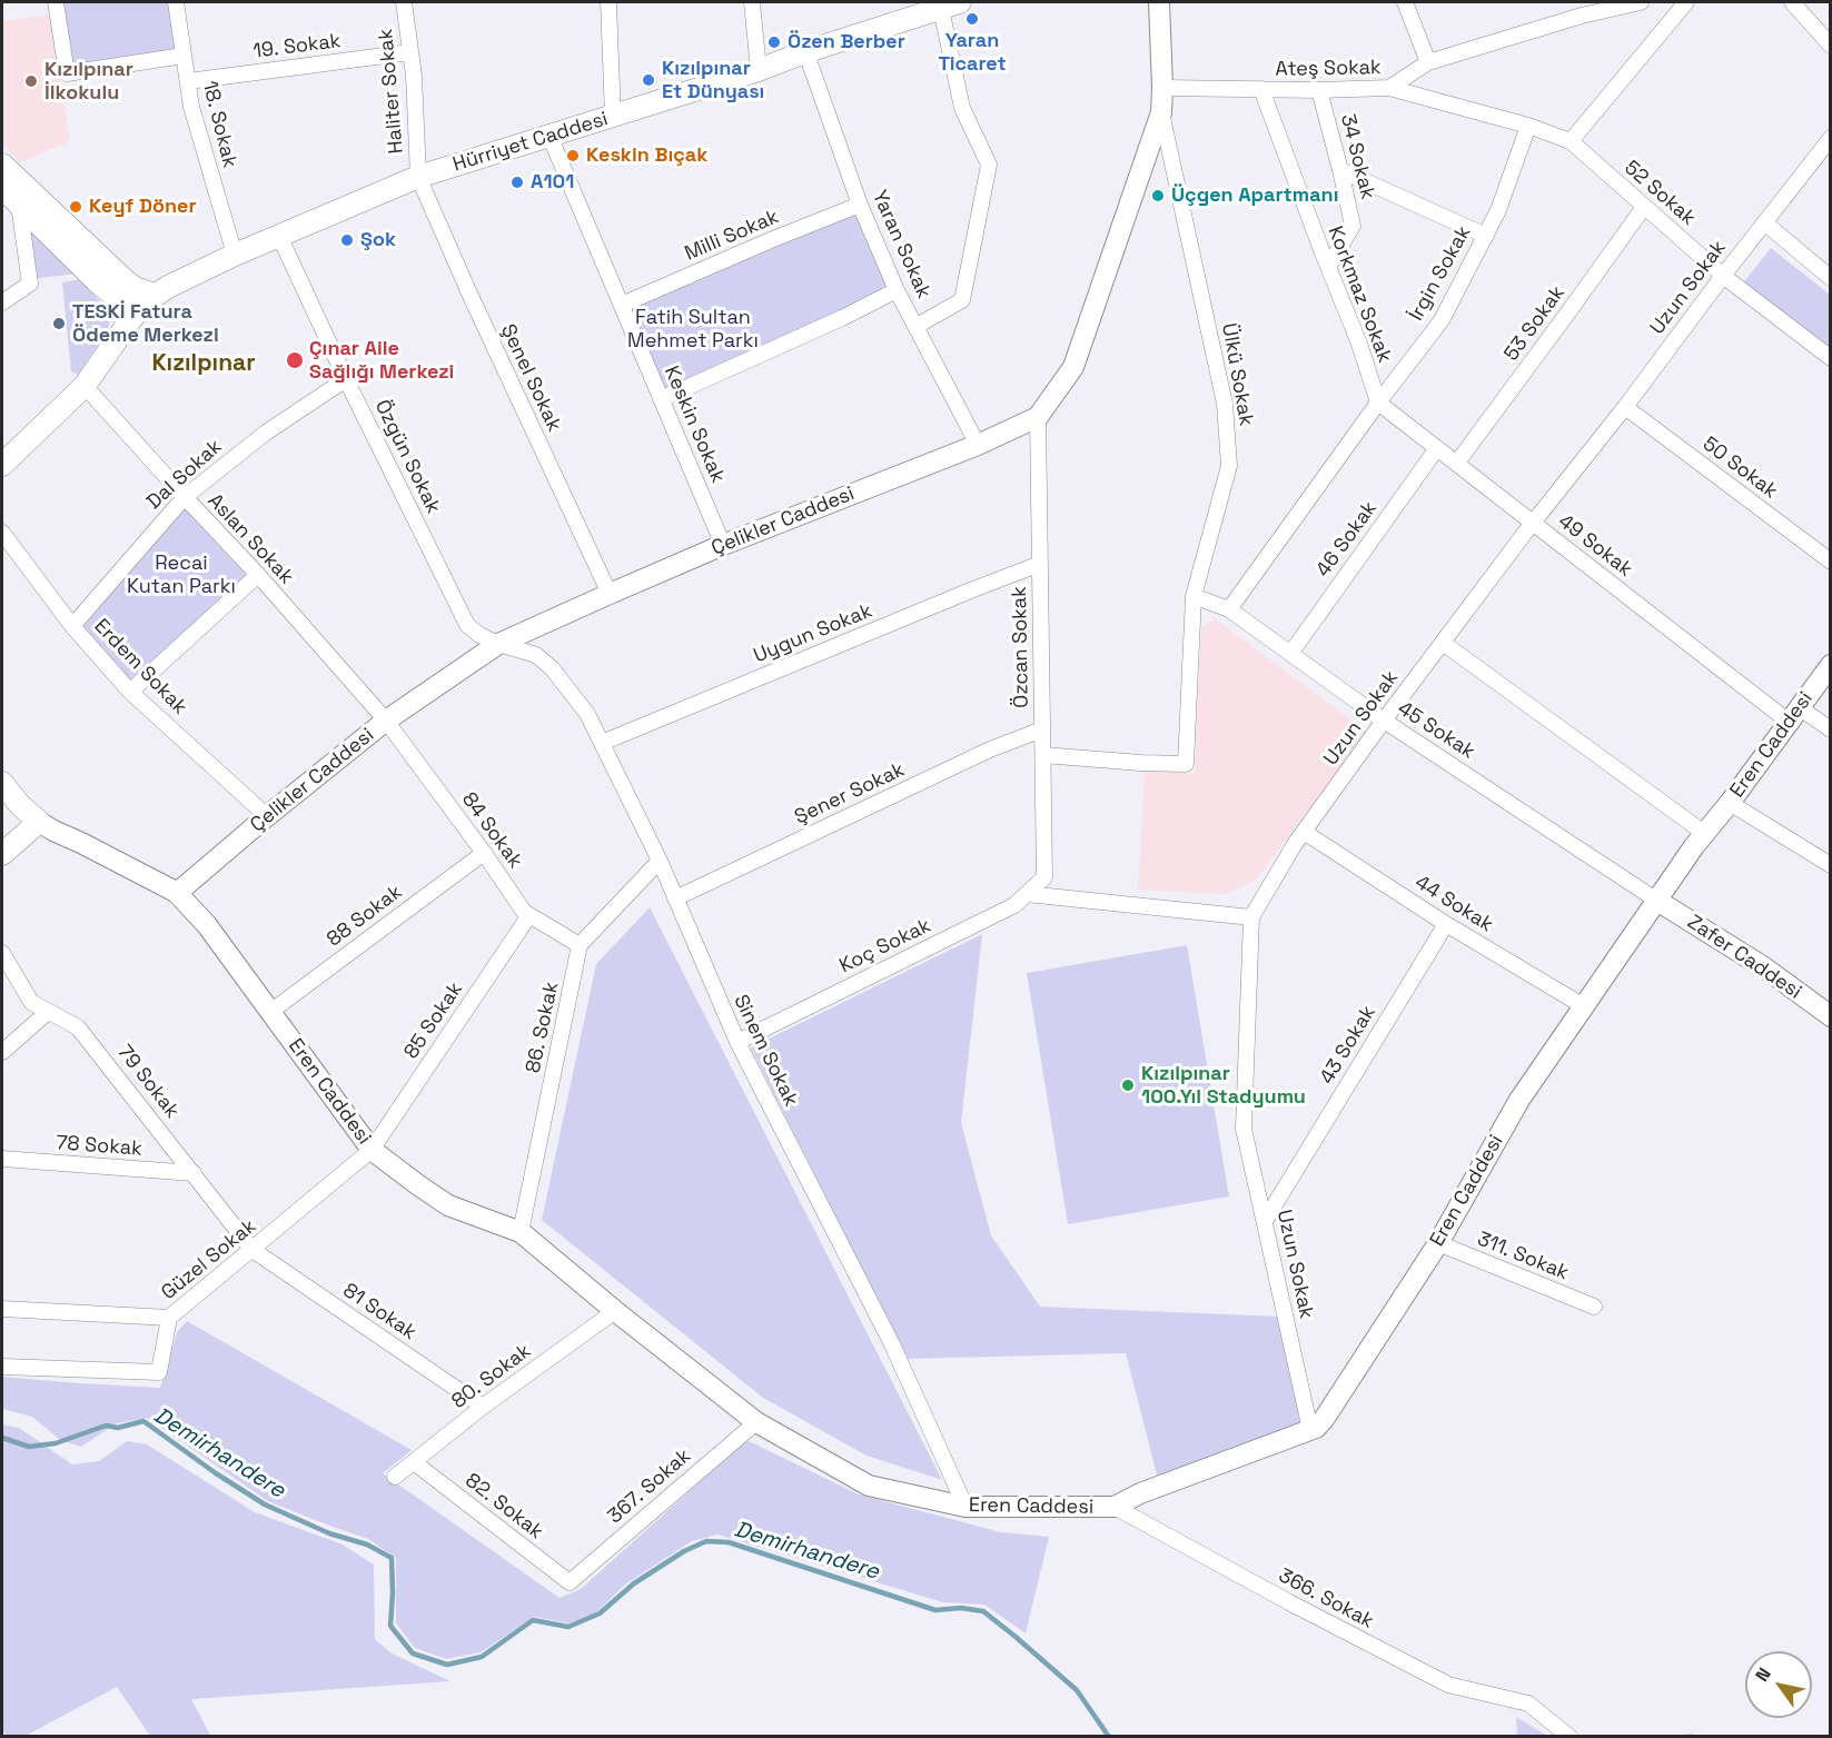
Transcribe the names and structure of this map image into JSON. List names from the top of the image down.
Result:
{
  "streets": {
    "main road": ["Hürriyet Caddesi", "Eren Caddesi"],
    "street": [
      "19. Sokak",
      "Ateş Sokak",
      "Haliter Sokak",
      "18. Sokak",
      "34 Sokak",
      "52 Sokak",
      "Milli Sokak",
      "Yaran Sokak",
      "İrgin Sokak",
      "Uzun Sokak",
      "Korkmaz Sokak",
      "53 Sokak",
      "Ülkü Sokak",
      "Şenel Sokak",
      "Keskin Sokak",
      "Özgün Sokak",
      "50 Sokak",
      "Dal Sokak",
      "Çelikler Caddesi",
      "Aslan Sokak",
      "46 Sokak",
      "49 Sokak",
      "Uygun Sokak",
      "Özcan Sokak",
      "Erdem Sokak",
      "45 Sokak",
      "Şener Sokak",
      "84 Sokak",
      "44 Sokak",
      "88 Sokak",
      "Koç Sokak",
      "Zafer Caddesi",
      "85 Sokak",
      "86. Sokak",
      "43 Sokak",
      "Sinem Sokak",
      "79 Sokak",
      "78 Sokak",
      "311. Sokak",
      "Güzel Sokak",
      "81 Sokak",
      "80. Sokak",
      "367. Sokak",
      "82. Sokak",
      "366. Sokak"
    ]
  },
  "crossings": [
    ["19. Sokak", "Haliter Sokak"],
    ["19. Sokak", "18. Sokak"],
    ["Ateş Sokak", "34 Sokak"],
    ["Ateş Sokak", "İrgin Sokak"],
    ["Ateş Sokak", "Korkmaz Sokak"],
    ["Ateş Sokak", "Çelikler Caddesi"],
    ["Haliter Sokak", "Hürriyet Caddesi"],
    ["Haliter Sokak", "Şenel Sokak"],
    ["18. Sokak", "Hürriyet Caddesi"],
    ["Hürriyet Caddesi", "Yaran Sokak"],
    ["Hürriyet Caddesi", "Şenel Sokak"],
    ["Hürriyet Caddesi", "Keskin Sokak"],
    ["Hürriyet Caddesi", "Özgün Sokak"],
    ["34 Sokak", "Korkmaz Sokak"],
    ["52 Sokak", "Uzun Sokak"],
    ["52 Sokak", "53 Sokak"],
    ["Milli Sokak", "Yaran Sokak"],
    ["Milli Sokak", "Keskin Sokak"],
    ["Yaran Sokak", "Çelikler Caddesi"],
    ["İrgin Sokak", "Korkmaz Sokak"],
    ["İrgin Sokak", "49 Sokak"],
    ["İrgin Sokak", "45 Sokak"],
    ["Uzun Sokak", "50 Sokak"],
    ["Uzun Sokak", "49 Sokak"],
    ["Uzun Sokak", "45 Sokak"],
    ["Uzun Sokak", "Eren Caddesi"],
    ["Uzun Sokak", "44 Sokak"],
    ["Uzun Sokak", "43 Sokak"],
    ["Korkmaz Sokak", "49 Sokak"],
    ["53 Sokak", "49 Sokak"],
    ["Ülkü Sokak", "Çelikler Caddesi"],
    ["Ülkü Sokak", "Özcan Sokak"],
    ["Ülkü Sokak", "45 Sokak"],
    ["Şenel Sokak", "Çelikler Caddesi"],
    ["Keskin Sokak", "Çelikler Caddesi"],
    ["Özgün Sokak", "Dal Sokak"],
    ["Özgün Sokak", "Çelikler Caddesi"],
    ["Özgün Sokak", "Sinem Sokak"],
    ["Dal Sokak", "Aslan Sokak"],
    ["Dal Sokak", "Erdem Sokak"],
    ["Çelikler Caddesi", "Aslan Sokak"],
    ["Çelikler Caddesi", "Özcan Sokak"],
    ["Çelikler Caddesi", "Erdem Sokak"],
    ["Çelikler Caddesi", "Eren Caddesi"],
    ["Çelikler Caddesi", "84 Sokak"],
    ["Çelikler Caddesi", "Sinem Sokak"],
    ["Aslan Sokak", "84 Sokak"],
    ["46 Sokak", "49 Sokak"],
    ["46 Sokak", "45 Sokak"],
    ["49 Sokak", "Eren Caddesi"],
    ["Uygun Sokak", "Özcan Sokak"],
    ["Uygun Sokak", "Sinem Sokak"],
    ["Özcan Sokak", "Şener Sokak"],
    ["Özcan Sokak", "Koç Sokak"],
    ["45 Sokak", "Eren Caddesi"],
    ["45 Sokak", "Zafer Caddesi"],
    ["Eren Caddesi", "44 Sokak"],
    ["Eren Caddesi", "88 Sokak"],
    ["Eren Caddesi", "Zafer Caddesi"],
    ["Eren Caddesi", "85 Sokak"],
    ["Eren Caddesi", "86. Sokak"],
    ["Eren Caddesi", "Sinem Sokak"],
    ["Eren Caddesi", "311. Sokak"],
    ["Eren Caddesi", "Güzel Sokak"],
    ["Eren Caddesi", "80. Sokak"],
    ["Eren Caddesi", "367. Sokak"],
    ["Eren Caddesi", "366. Sokak"],
    ["Şener Sokak", "Sinem Sokak"],
    ["84 Sokak", "88 Sokak"],
    ["84 Sokak", "85 Sokak"],
    ["84 Sokak", "86. Sokak"],
    ["44 Sokak", "43 Sokak"],
    ["Koç Sokak", "Sinem Sokak"],
    ["85 Sokak", "Güzel Sokak"],
    ["79 Sokak", "78 Sokak"],
    ["79 Sokak", "Güzel Sokak"],
    ["79 Sokak", "81 Sokak"],
    ["Güzel Sokak", "81 Sokak"],
    ["81 Sokak", "80. Sokak"],
    ["80. Sokak", "82. Sokak"],
    ["367. Sokak", "82. Sokak"]
  ],
  "districts": ["Kızılpınar"],
  "water": ["Demirhandere"],
  "parks": ["Fatih Sultan Mehmet Parkı", "Recai Kutan Parkı"],
  "places": [
    "Yaran Ticaret",
    "Özen Berber",
    "Kızılpınar Et Dünyası",
    "Kızılpınar İlkokulu",
    "Keskin Bıçak",
    "A101",
    "Üçgen Apartmanı",
    "Keyf Döner",
    "Şok",
    "TESKİ Fatura Ödeme Merkezi",
    "Çınar Aile Sağlığı Merkezi",
    "Kızılpınar 100.Yıl Stadyumu"
  ],
  "north": "top left"
}
